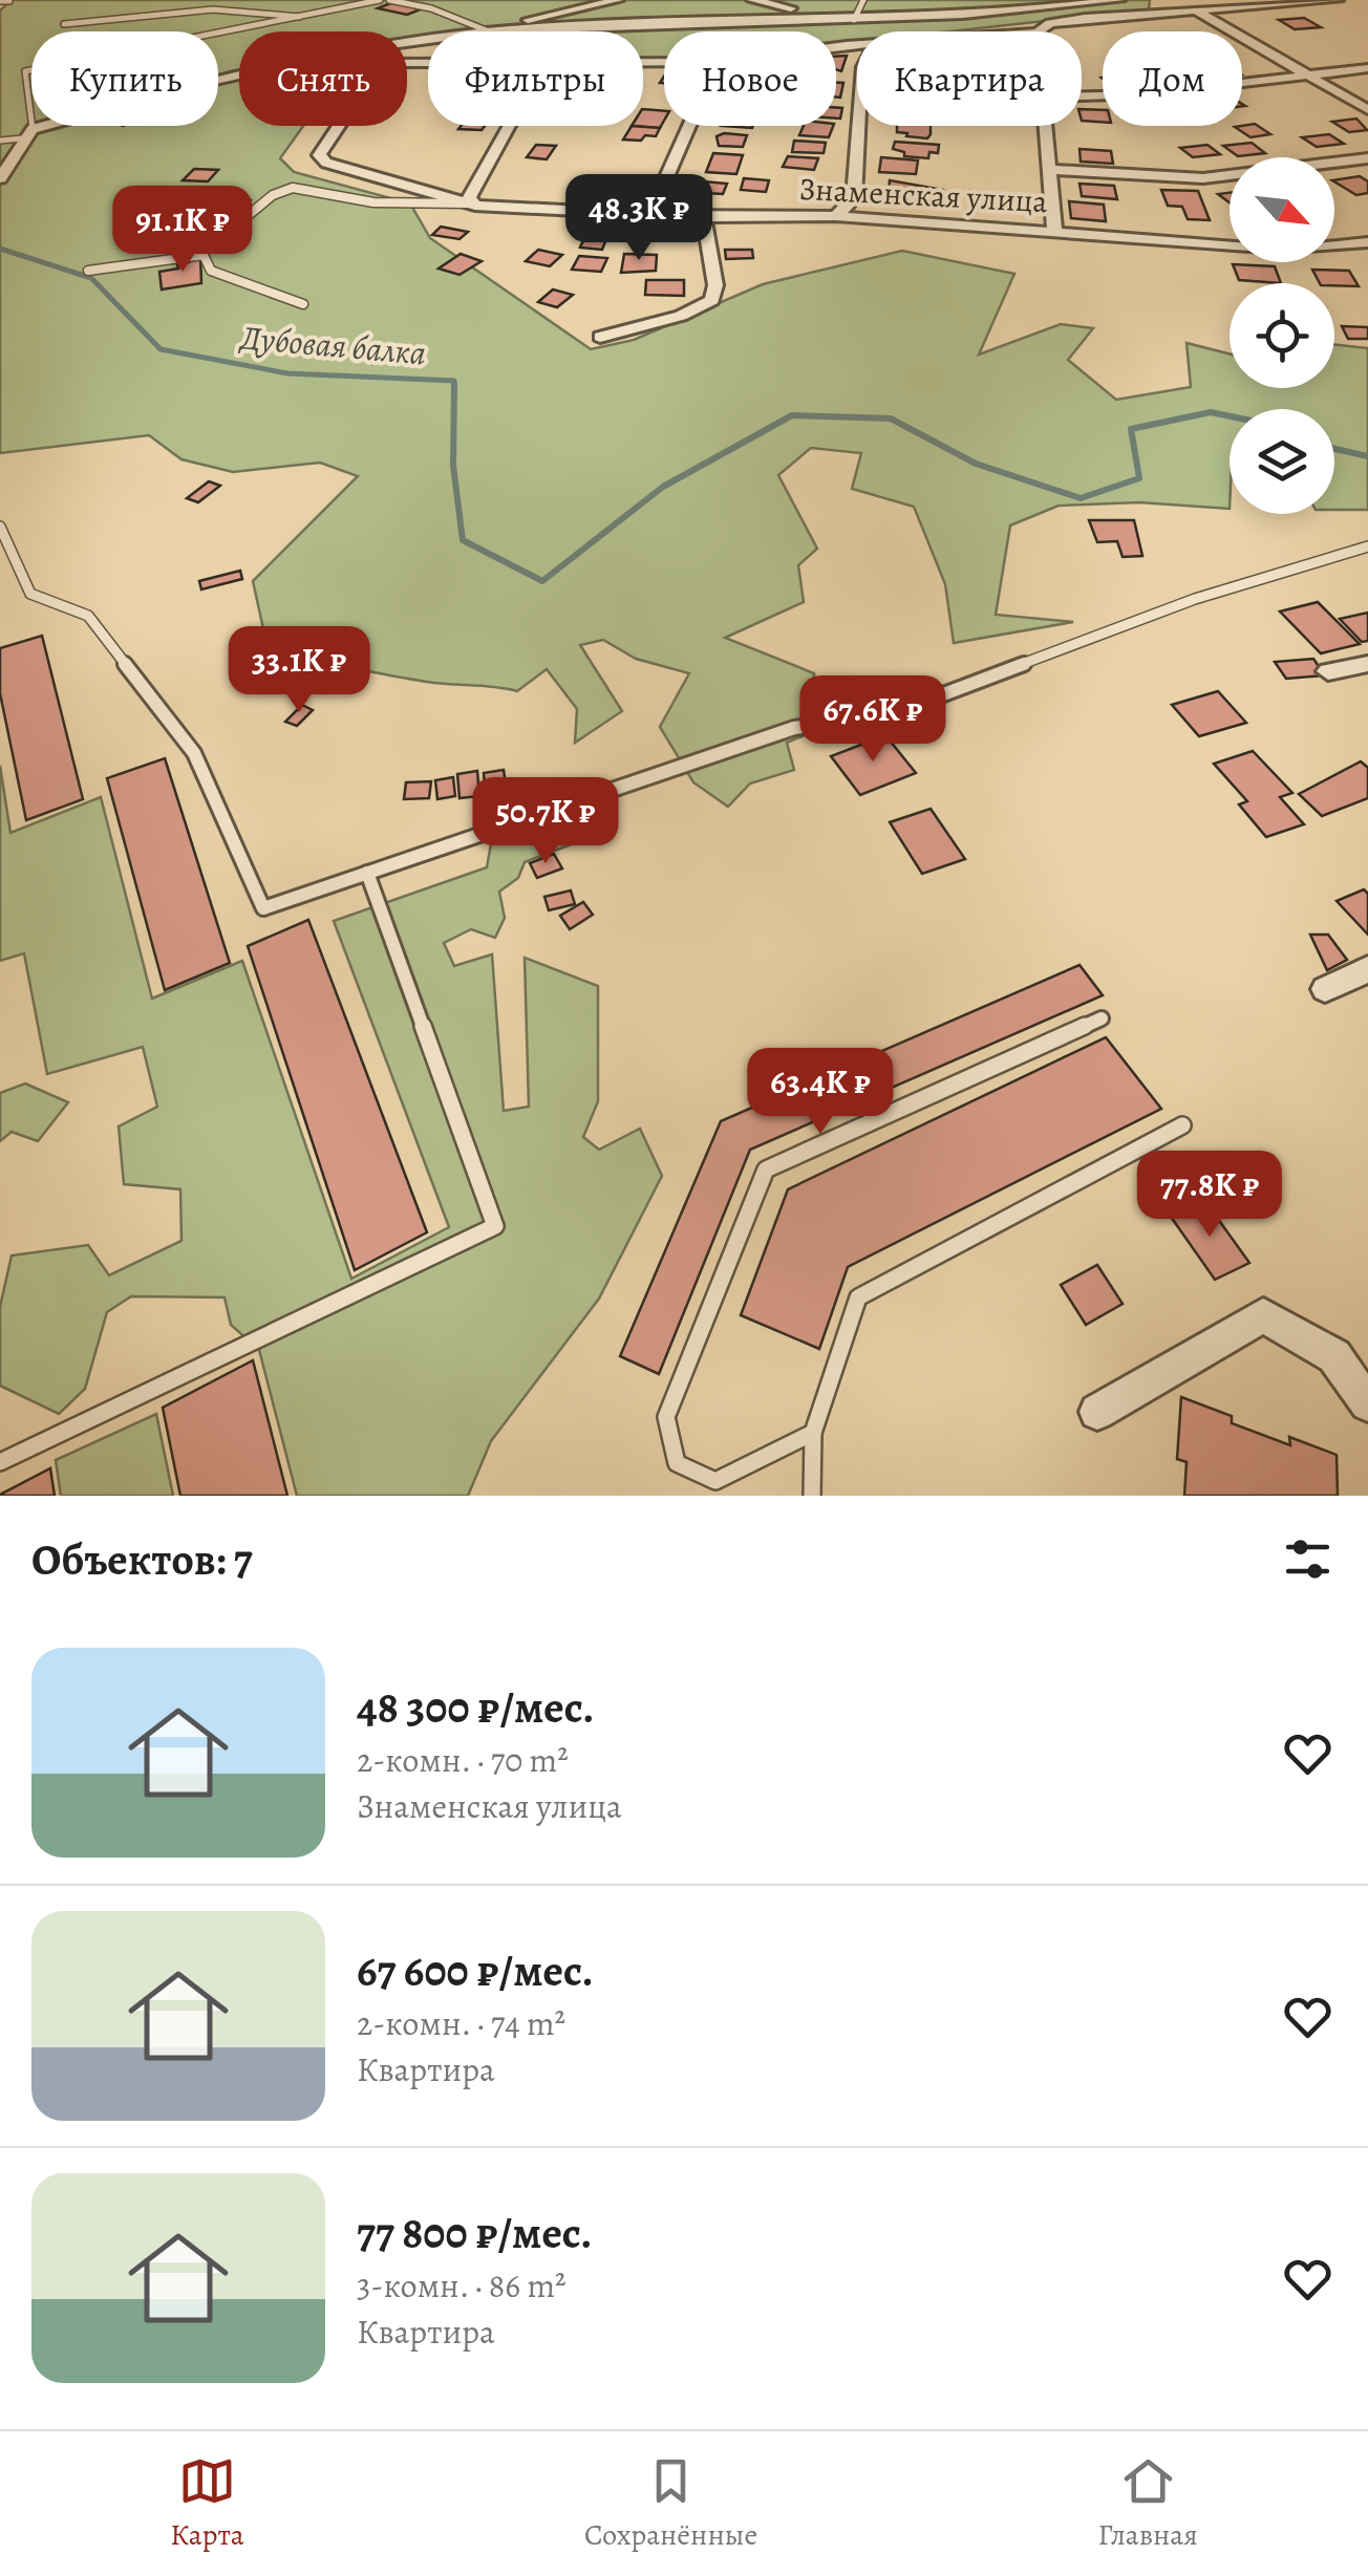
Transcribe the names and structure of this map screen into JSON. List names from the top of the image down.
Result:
{
  "streets": {
    "street": ["Знаменская улица"]
  },
  "water": ["Дубовая балка"],
  "north": "bottom right",
  "page": {
    "chip": [
      "Купить",
      "Снять",
      "Фильтры",
      "Новое",
      "Квартира",
      "Дом"
    ],
    "price": [
      "48.3K ₽",
      "91.1K ₽",
      "33.1K ₽",
      "67.6K ₽",
      "50.7K ₽",
      "63.4K ₽",
      "77.8K ₽"
    ],
    "heading": "Объектов: 7",
    "list": [
      {
        "name": "48 300 ₽/мес.",
        "note": "2-комн. · 70 m² · Знаменская улица"
      },
      {
        "name": "67 600 ₽/мес.",
        "note": "2-комн. · 74 m² · Квартира"
      },
      {
        "name": "77 800 ₽/мес.",
        "note": "3-комн. · 86 m² · Квартира"
      }
    ],
    "tabs": ["Карта", "Сохранённые", "Главная"]
  }
}
